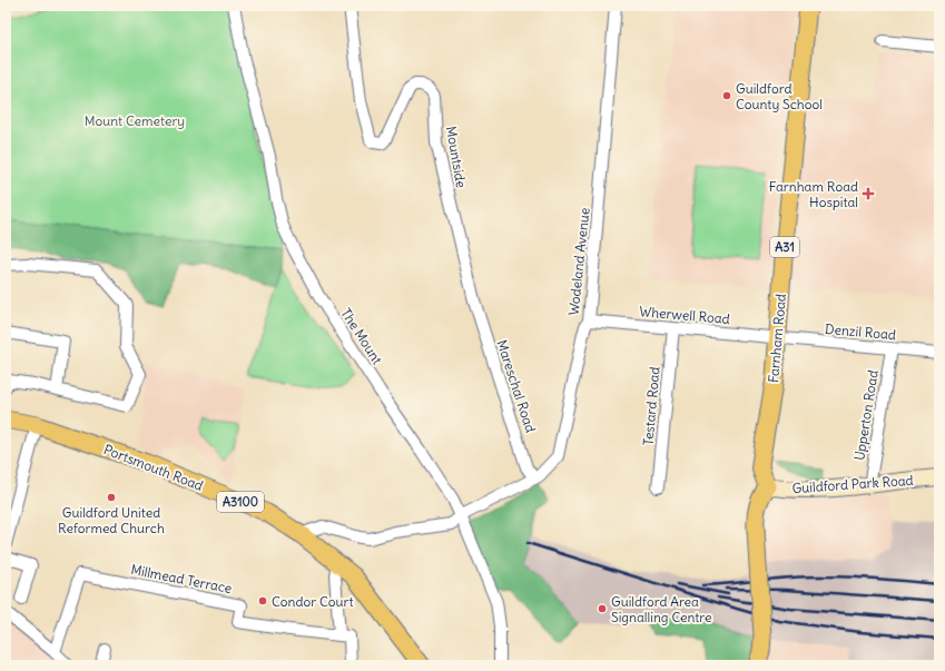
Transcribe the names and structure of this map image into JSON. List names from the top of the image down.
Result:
{
  "streets": {
    "main road": [
      "A31",
      "Farnham Road",
      "Portsmouth Road",
      "A3100"
    ],
    "street": [
      "Mountside",
      "Wodeland Avenue",
      "Wherwell Road",
      "Denzil Road",
      "The Mount",
      "Mareschal Road",
      "Testard Road",
      "Upperton Road",
      "Guildford Park Road",
      "Millmead Terrace"
    ]
  },
  "crossings": [
    ["Mountside", "Mareschal Road"],
    ["Wodeland Avenue", "Wherwell Road"],
    ["Wodeland Avenue", "The Mount"],
    ["Wodeland Avenue", "Mareschal Road"],
    ["Wodeland Avenue", "Portsmouth Road"],
    ["Wherwell Road", "Denzil Road"],
    ["Wherwell Road", "Farnham Road"],
    ["Wherwell Road", "Testard Road"],
    ["Denzil Road", "Farnham Road"],
    ["Denzil Road", "Upperton Road"],
    ["Farnham Road", "Guildford Park Road"],
    ["Upperton Road", "Guildford Park Road"]
  ],
  "parks": ["Mount Cemetery"],
  "places": {
    "other": [
      "Guildford County School",
      "Guildford United Reformed Church",
      "Condor Court",
      "Guildford Area Signalling Centre"
    ],
    "health": ["Farnham Road Hospital"]
  }
}
